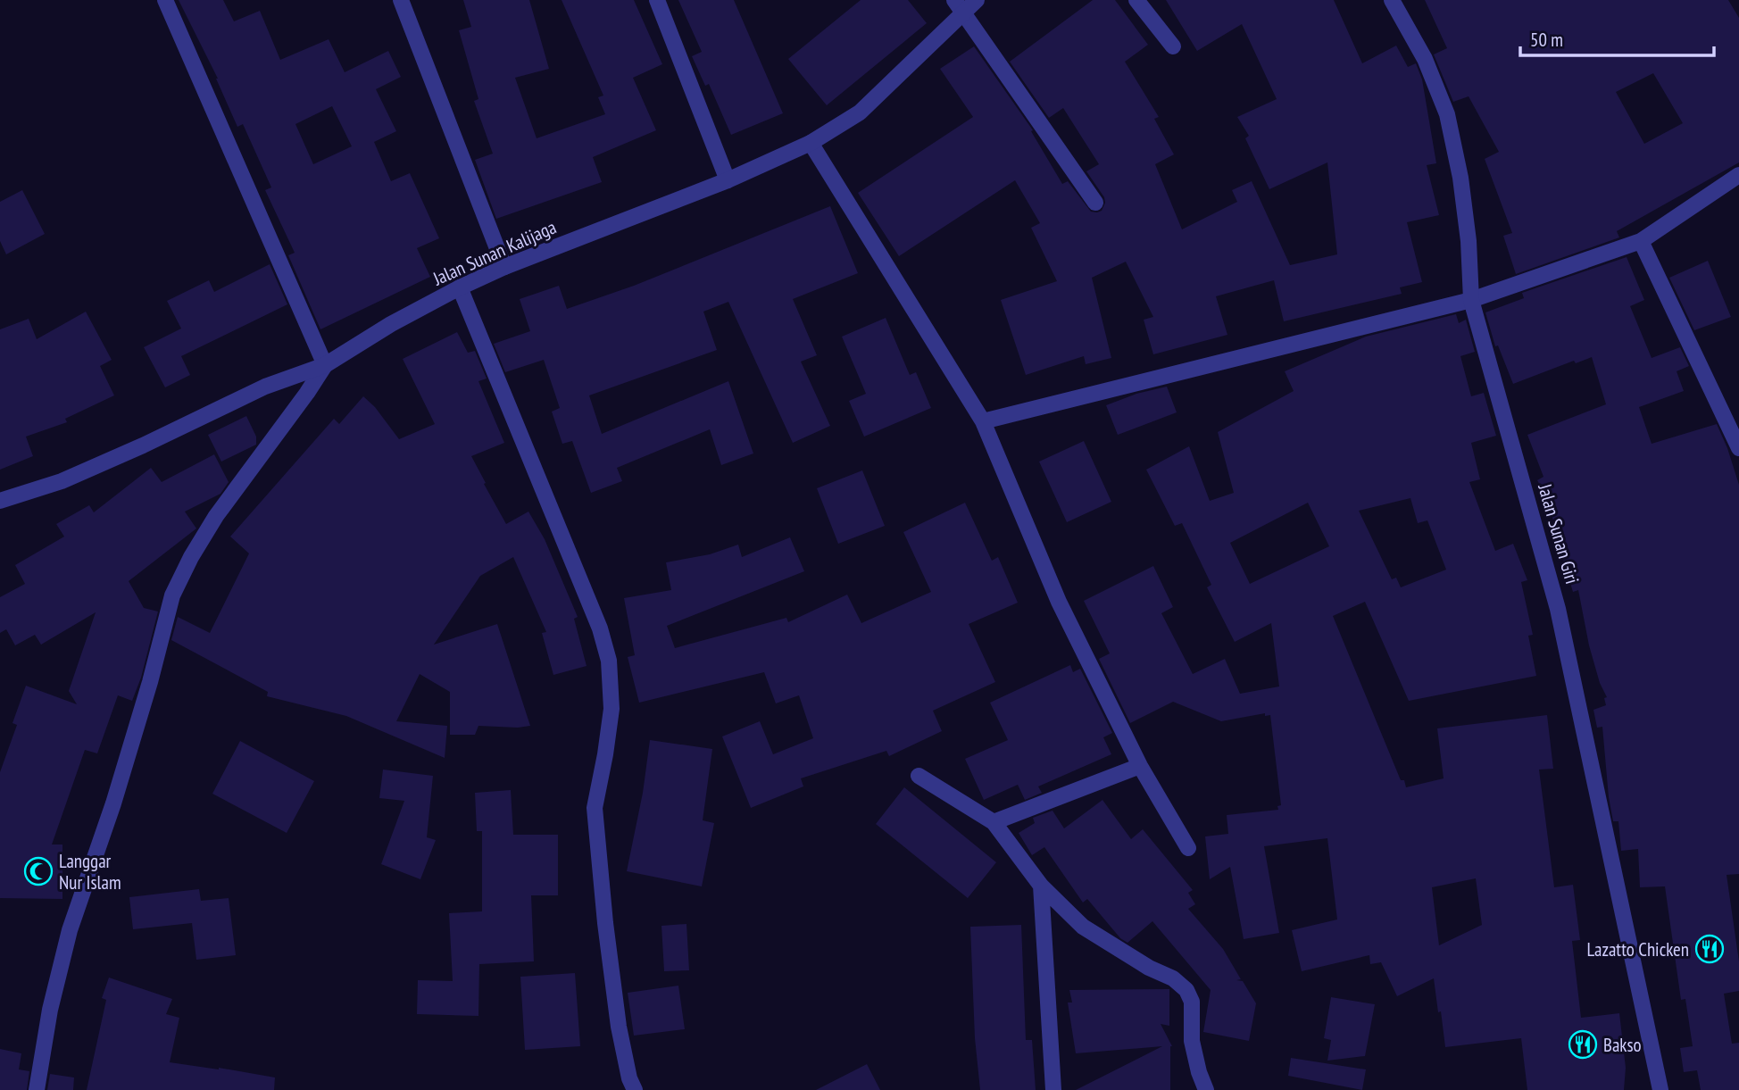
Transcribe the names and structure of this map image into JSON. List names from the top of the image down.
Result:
{
  "streets": {
    "street": ["Jalan Sunan Kalijaga", "Jalan Sunan Giri"]
  },
  "places": {
    "mosque": ["Langgar Nur Islam"],
    "restaurant": ["Lazatto Chicken", "Bakso"]
  },
  "scale_bar": "50 m"
}
